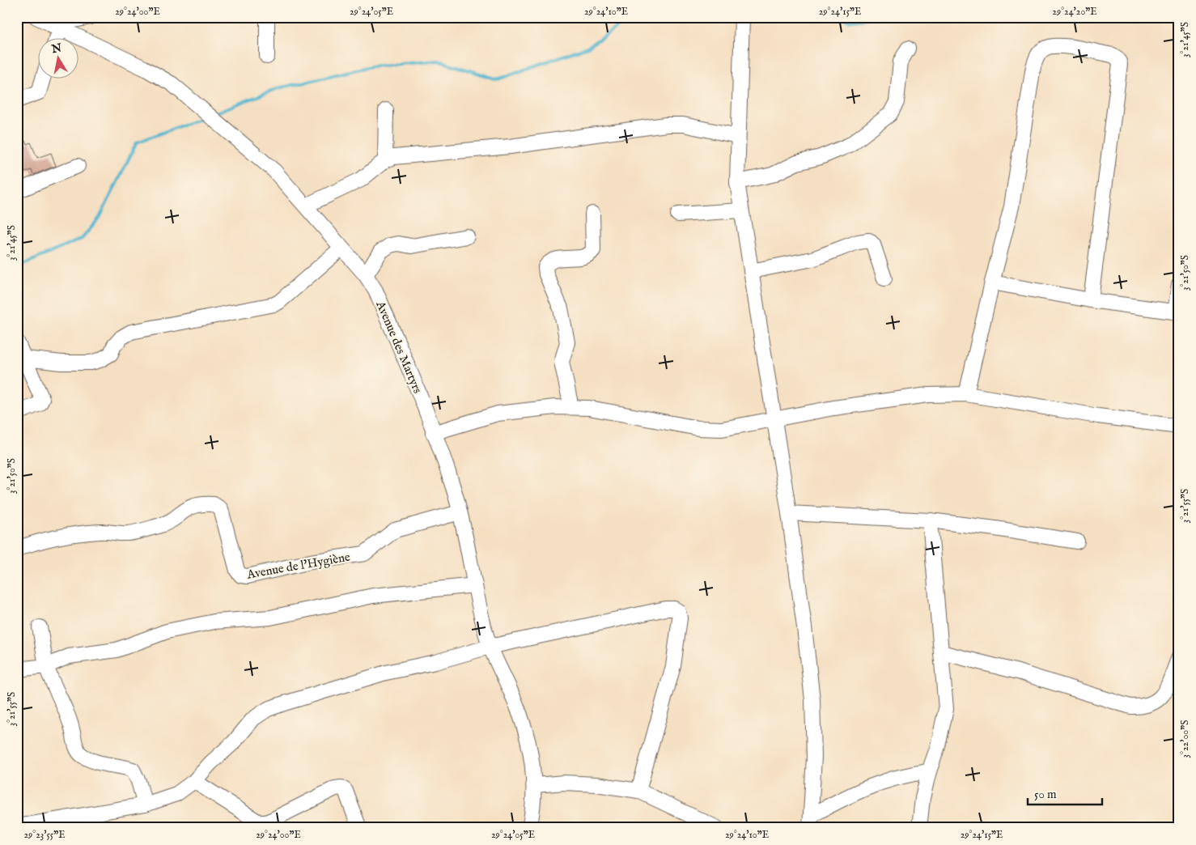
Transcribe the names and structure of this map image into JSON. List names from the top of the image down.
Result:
{
  "streets": {
    "street": ["Avenue des Martyrs", "Avenue de l'Hygiène"]
  },
  "crossings": [
    ["Avenue des Martyrs", "Avenue de l'Hygiène"]
  ],
  "scale_bar": "50 m",
  "north": "top",
  "coordinates": [
    "29°24'00\"E",
    "29°24'05\"E",
    "29°24'10\"E",
    "29°24'15\"E",
    "29°24'20\"E",
    "3°21'45\"S",
    "3°21'50\"S",
    "3°21'55\"S",
    "3°22'00\"S",
    "29°23'55\"E"
  ]
}
